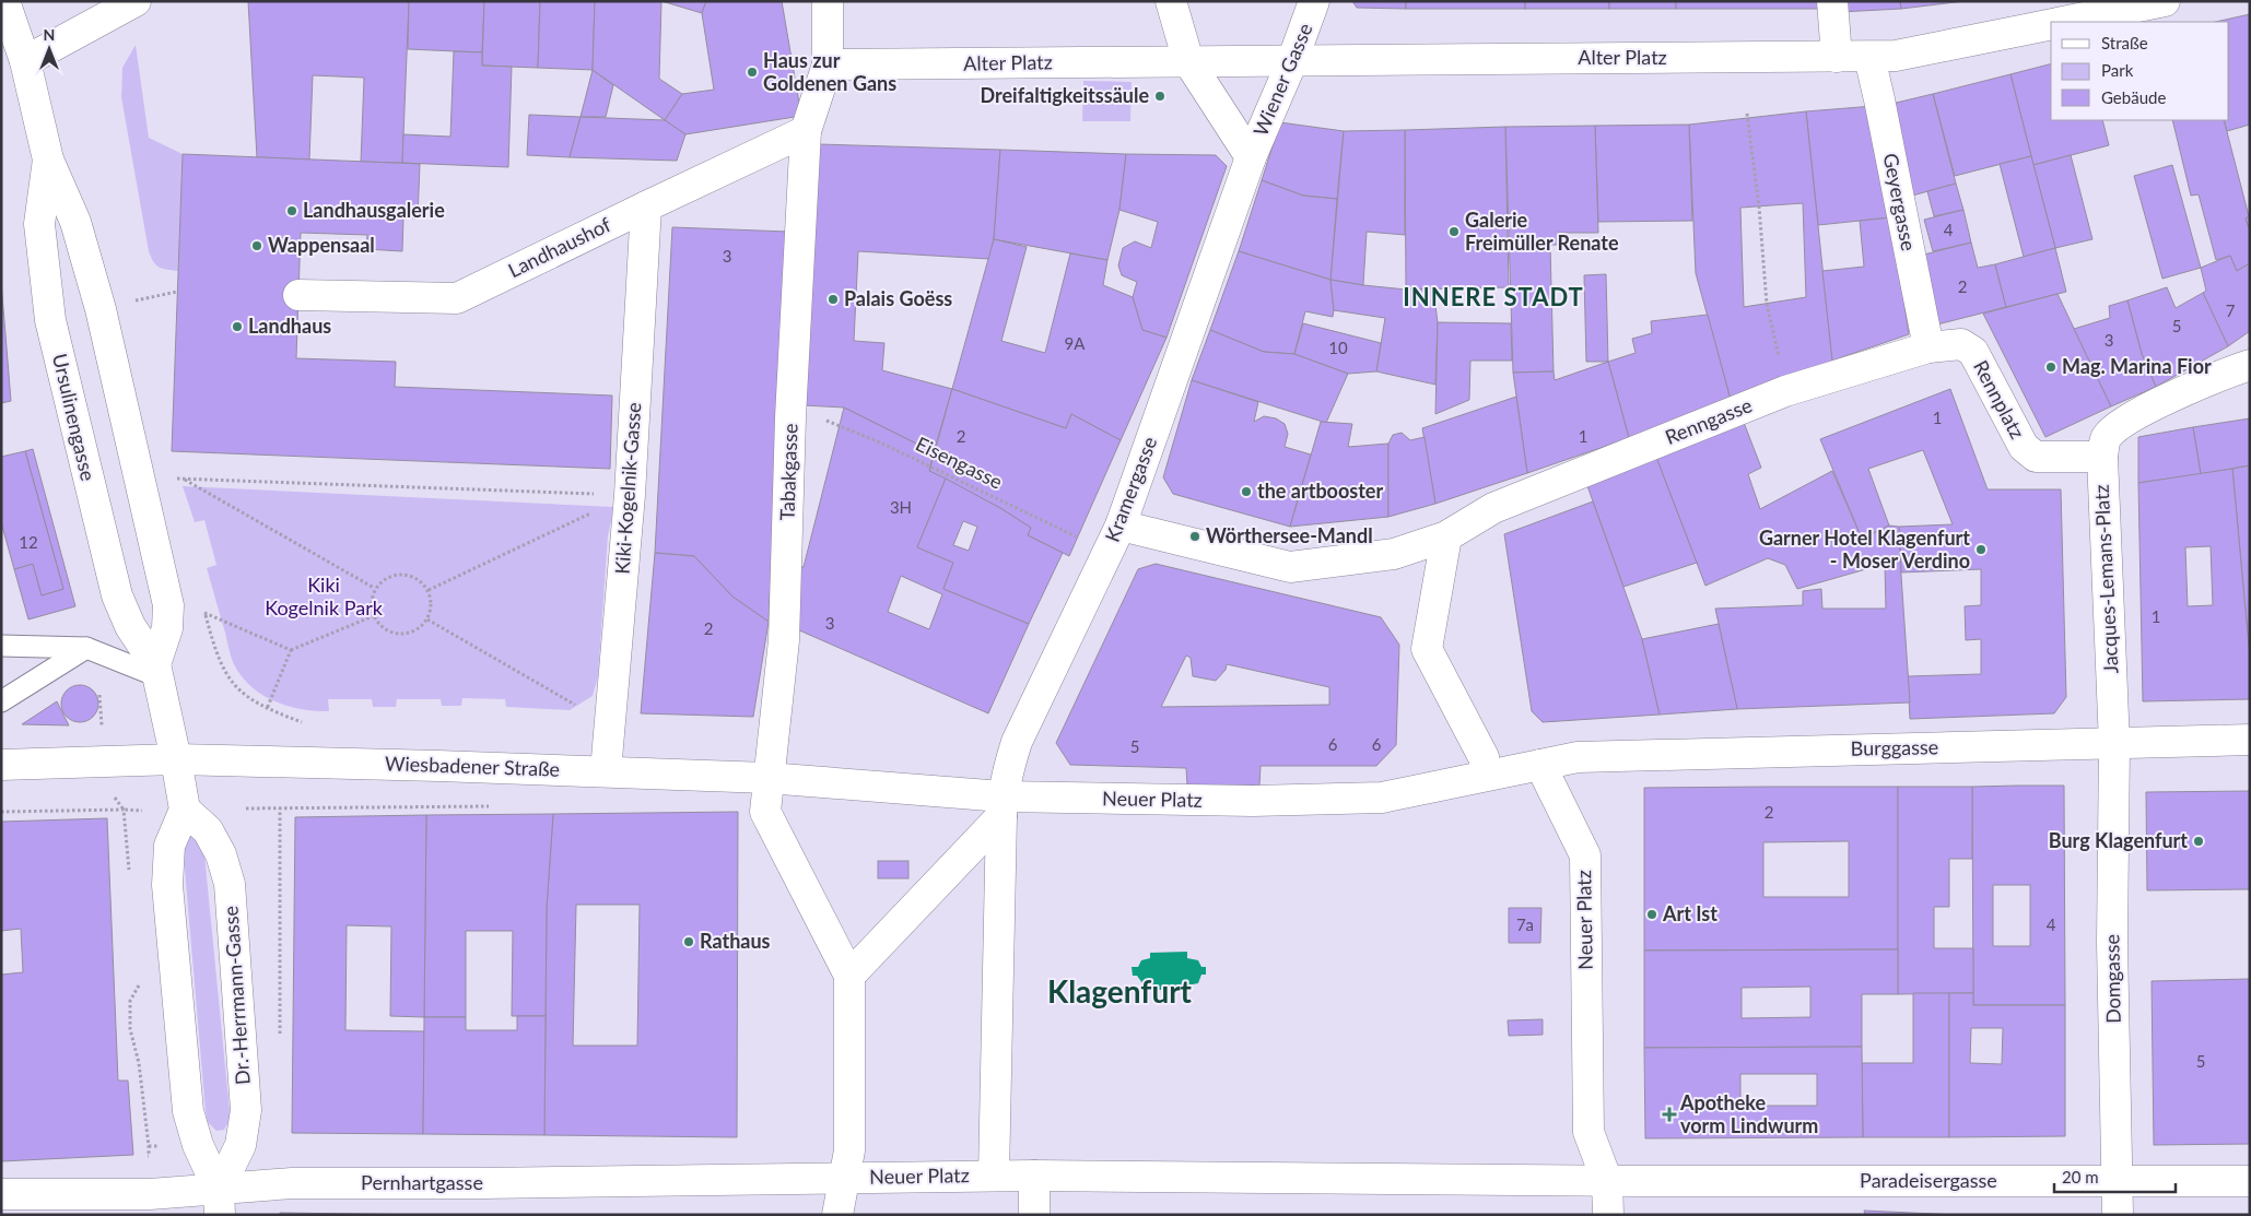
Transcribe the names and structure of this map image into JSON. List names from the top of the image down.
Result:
{
  "streets": {
    "street": [
      "Alter Platz",
      "Wiener Gasse",
      "Geyergasse",
      "Landhaushof",
      "Rennplatz",
      "Ursulinengasse",
      "Renngasse",
      "Tabakgasse",
      "Kiki-Kogelnik-Gasse",
      "Kramergasse",
      "Jacques-Lemans-Platz",
      "Burggasse",
      "Wiesbadener Straße",
      "Neuer Platz",
      "Domgasse",
      "Dr.-Herrmann-Gasse",
      "Paradeisergasse",
      "Pernhartgasse"
    ],
    "path": ["Eisengasse"]
  },
  "crossings": [
    ["Alter Platz", "Wiener Gasse"],
    ["Alter Platz", "Geyergasse"],
    ["Wiener Gasse", "Kramergasse"],
    ["Geyergasse", "Rennplatz"],
    ["Geyergasse", "Renngasse"],
    ["Landhaushof", "Tabakgasse"],
    ["Landhaushof", "Kiki-Kogelnik-Gasse"],
    ["Rennplatz", "Renngasse"],
    ["Rennplatz", "Jacques-Lemans-Platz"],
    ["Ursulinengasse", "Wiesbadener Straße"],
    ["Renngasse", "Kramergasse"],
    ["Eisengasse", "Tabakgasse"],
    ["Eisengasse", "Kramergasse"],
    ["Tabakgasse", "Wiesbadener Straße"],
    ["Tabakgasse", "Neuer Platz"],
    ["Kiki-Kogelnik-Gasse", "Wiesbadener Straße"],
    ["Kramergasse", "Neuer Platz"],
    ["Jacques-Lemans-Platz", "Burggasse"],
    ["Jacques-Lemans-Platz", "Domgasse"],
    ["Burggasse", "Neuer Platz"],
    ["Burggasse", "Domgasse"],
    ["Wiesbadener Straße", "Neuer Platz"],
    ["Neuer Platz", "Paradeisergasse"],
    ["Neuer Platz", "Pernhartgasse"],
    ["Domgasse", "Paradeisergasse"],
    ["Dr.-Herrmann-Gasse", "Pernhartgasse"]
  ],
  "districts": ["INNERE STADT", "Klagenfurt"],
  "parks": ["Kiki Kogelnik Park"],
  "places": {
    "other": [
      "Haus zur Goldenen Gans",
      "Dreifaltigkeitssäule",
      "Landhausgalerie",
      "Galerie Freimüller Renate",
      "Wappensaal",
      "Palais Goëss",
      "Landhaus",
      "Mag. Marina Fior",
      "the artbooster",
      "Wörthersee-Mandl",
      "Garner Hotel Klagenfurt - Moser Verdino",
      "Burg Klagenfurt",
      "Art Ist",
      "Rathaus"
    ],
    "health": ["Apotheke vorm Lindwurm"]
  },
  "house_numbers": [
    "4",
    "3",
    "2",
    "7",
    "5",
    "3",
    "9A",
    "10",
    "1",
    "2",
    "1",
    "3H",
    "12",
    "1",
    "3",
    "2",
    "6",
    "6",
    "5",
    "2",
    "7a",
    "4",
    "5"
  ],
  "legend": ["Straße", "Park", "Gebäude"],
  "scale_bar": "20 m",
  "north": "top"
}
